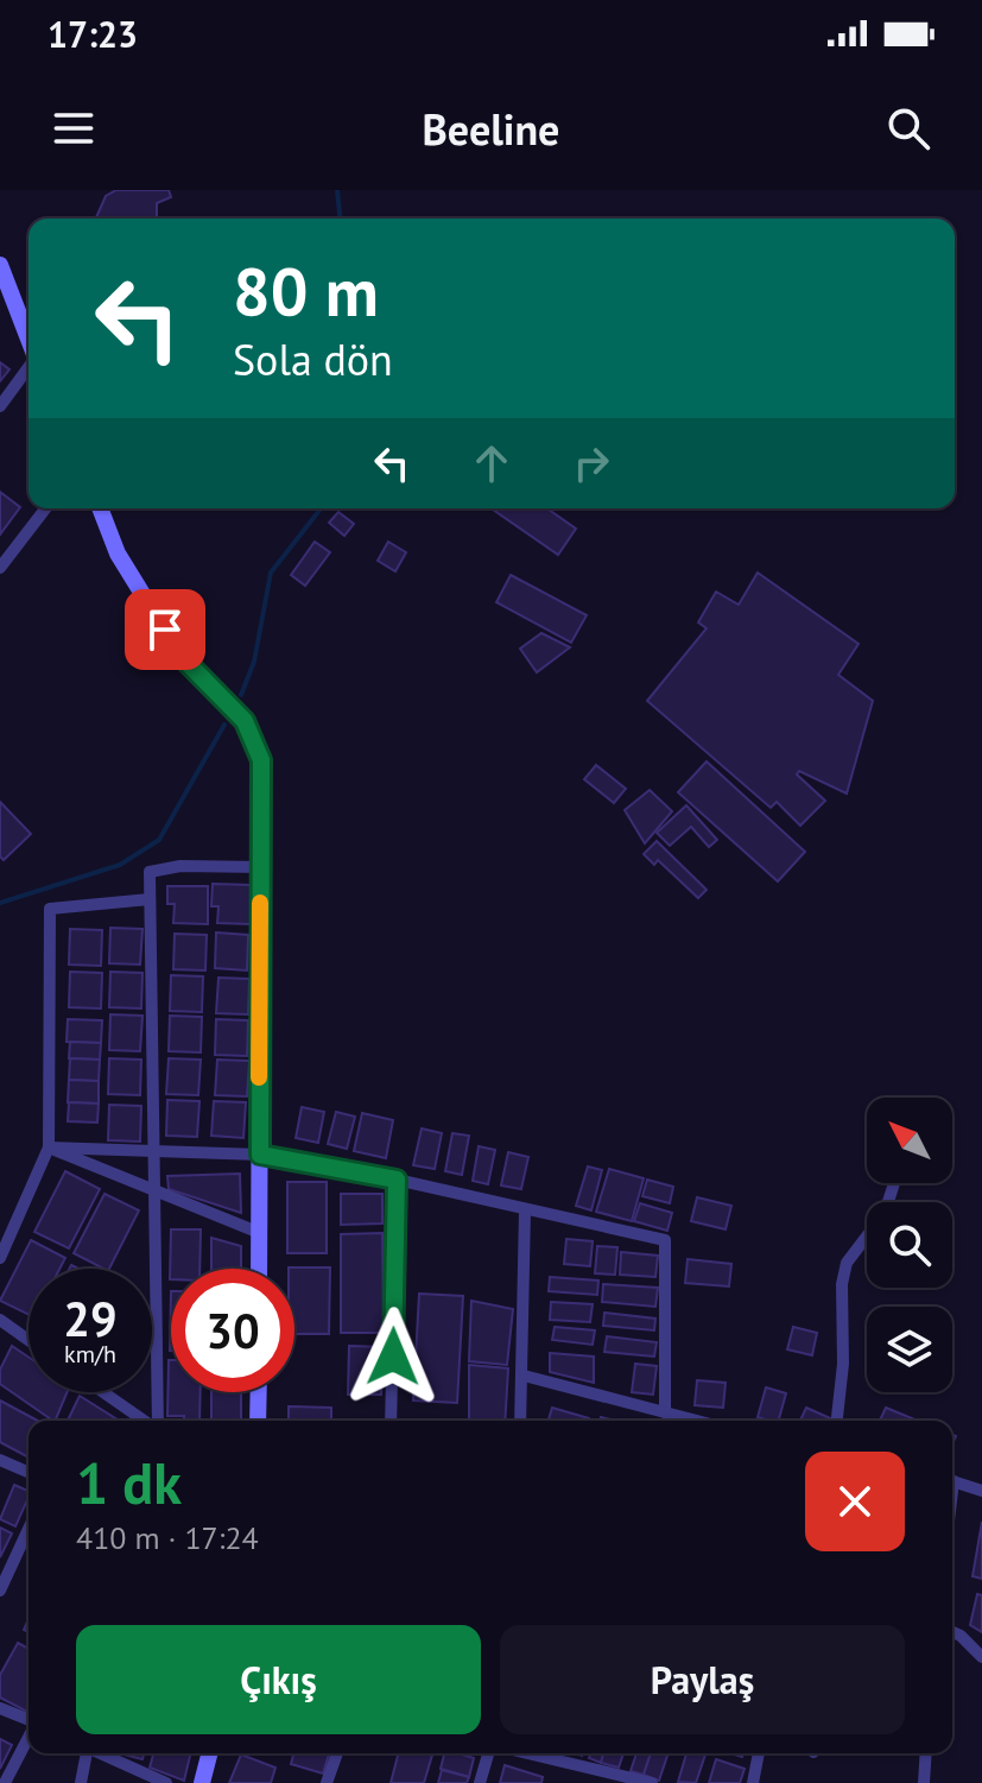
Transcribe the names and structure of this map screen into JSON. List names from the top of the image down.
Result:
{
  "north": "top left",
  "page": {
    "status": "17:23",
    "header": "Beeline",
    "turn": ["80 m", "Sola dön"],
    "speed": "29 km/h",
    "limit": "30",
    "heading": ["1 dk", "410 m · 17:24"],
    "buttons": ["Çıkış", "Paylaş"]
  }
}
